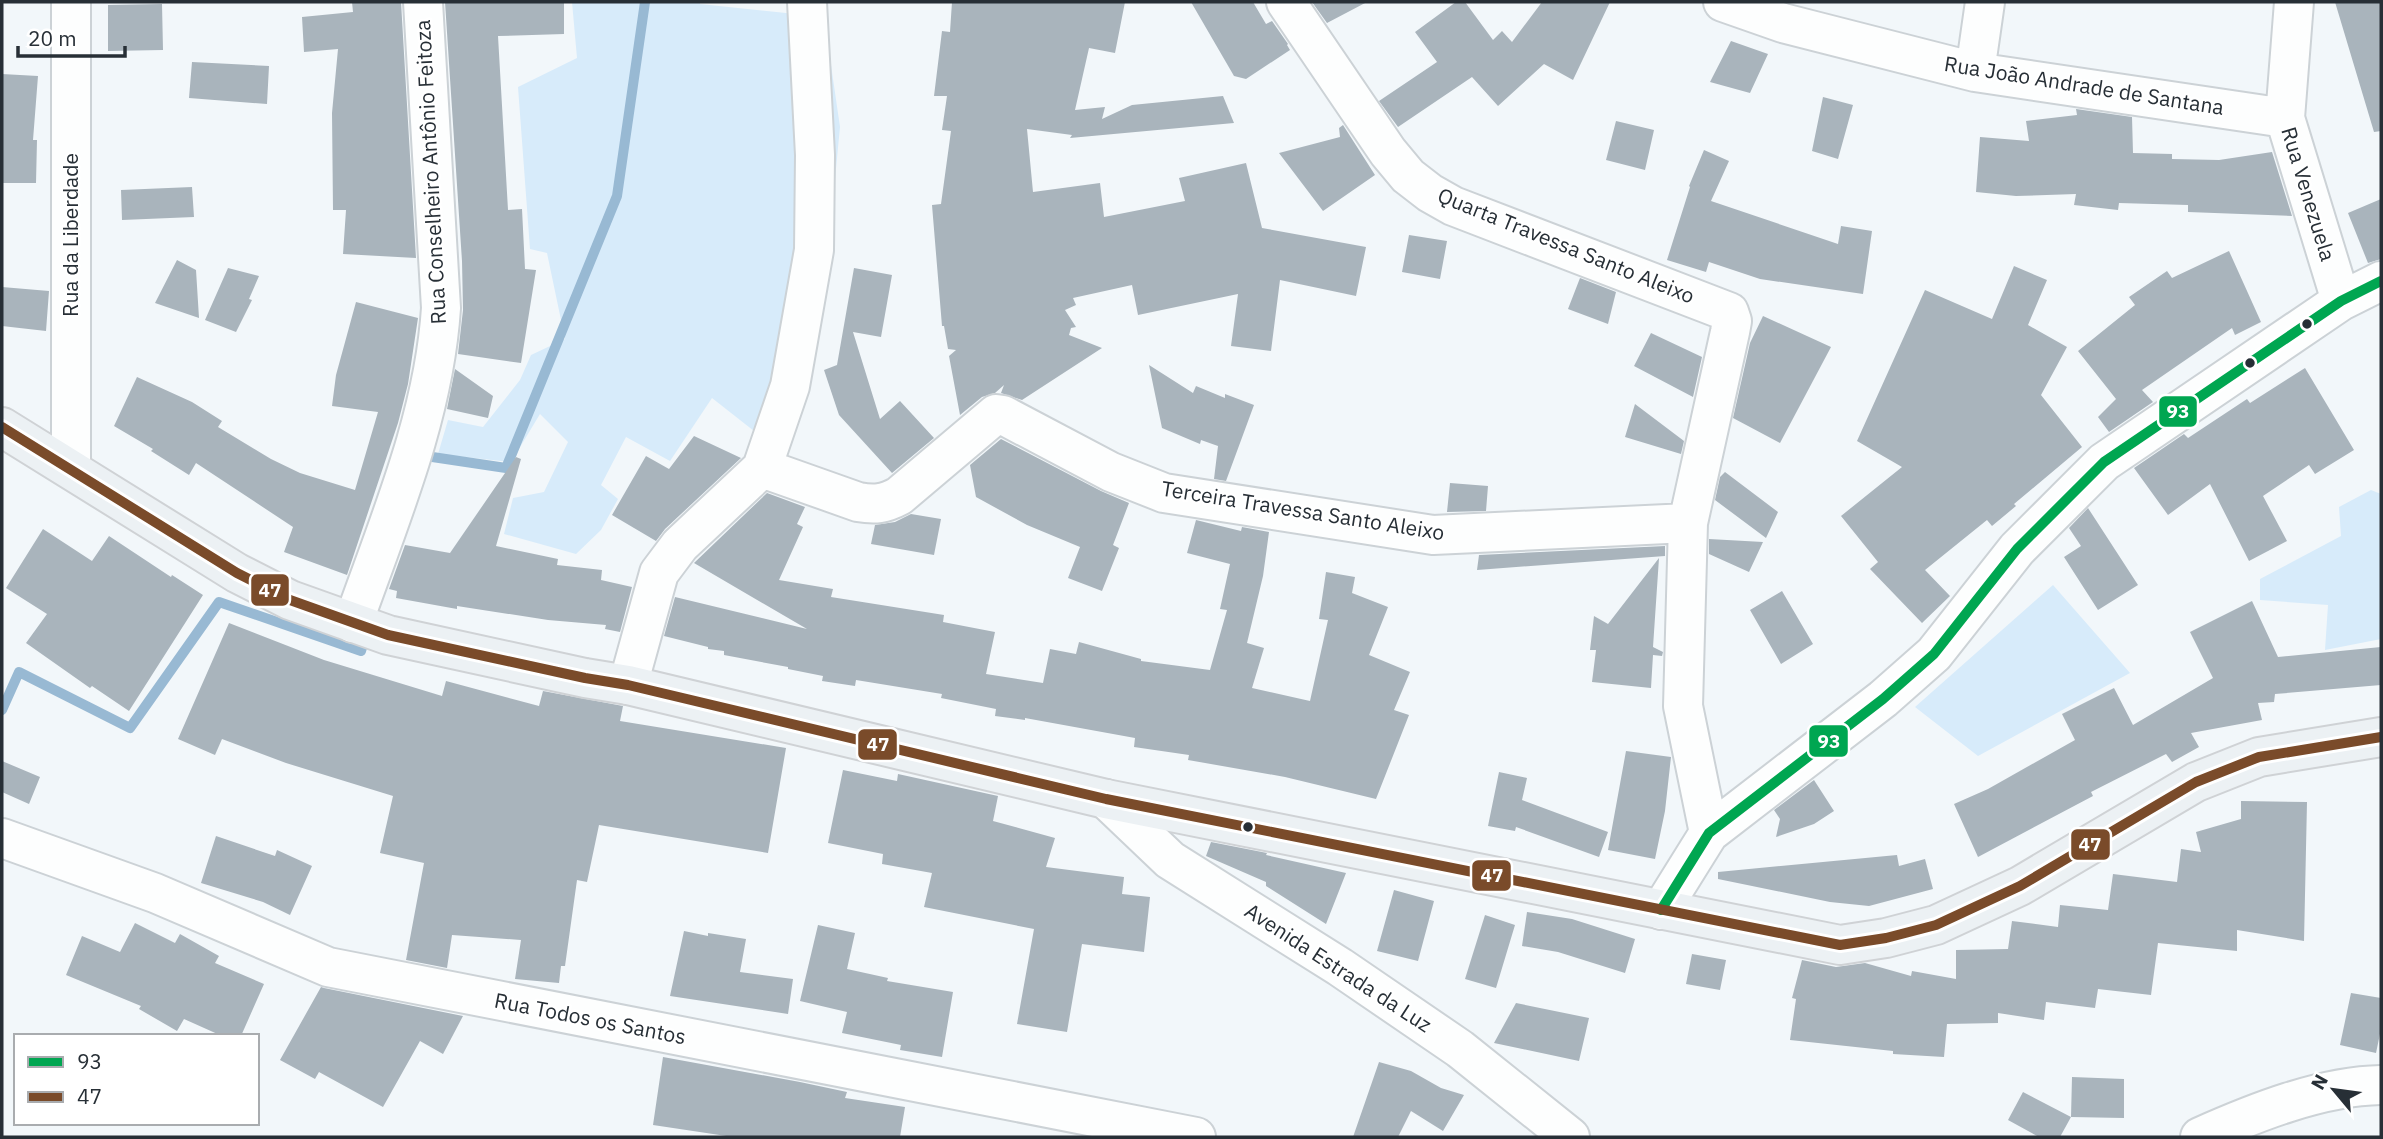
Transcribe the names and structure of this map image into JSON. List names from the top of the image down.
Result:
{
  "streets": {
    "street": [
      "Rua João Andrade de Santana",
      "Rua Conselheiro Antônio Feitoza",
      "Rua Venezuela",
      "Rua da Liberdade",
      "Quarta Travessa Santo Aleixo",
      "Terceira Travessa Santo Aleixo",
      "Avenida Estrada da Luz",
      "Rua Todos os Santos"
    ]
  },
  "crossings": [
    ["Rua João Andrade de Santana", "Rua Venezuela"],
    ["Quarta Travessa Santo Aleixo", "Terceira Travessa Santo Aleixo"]
  ],
  "lines": ["transit line 93", "transit line 47"],
  "legend": ["93", "47"],
  "scale_bar": "20 m",
  "north": "top left"
}
